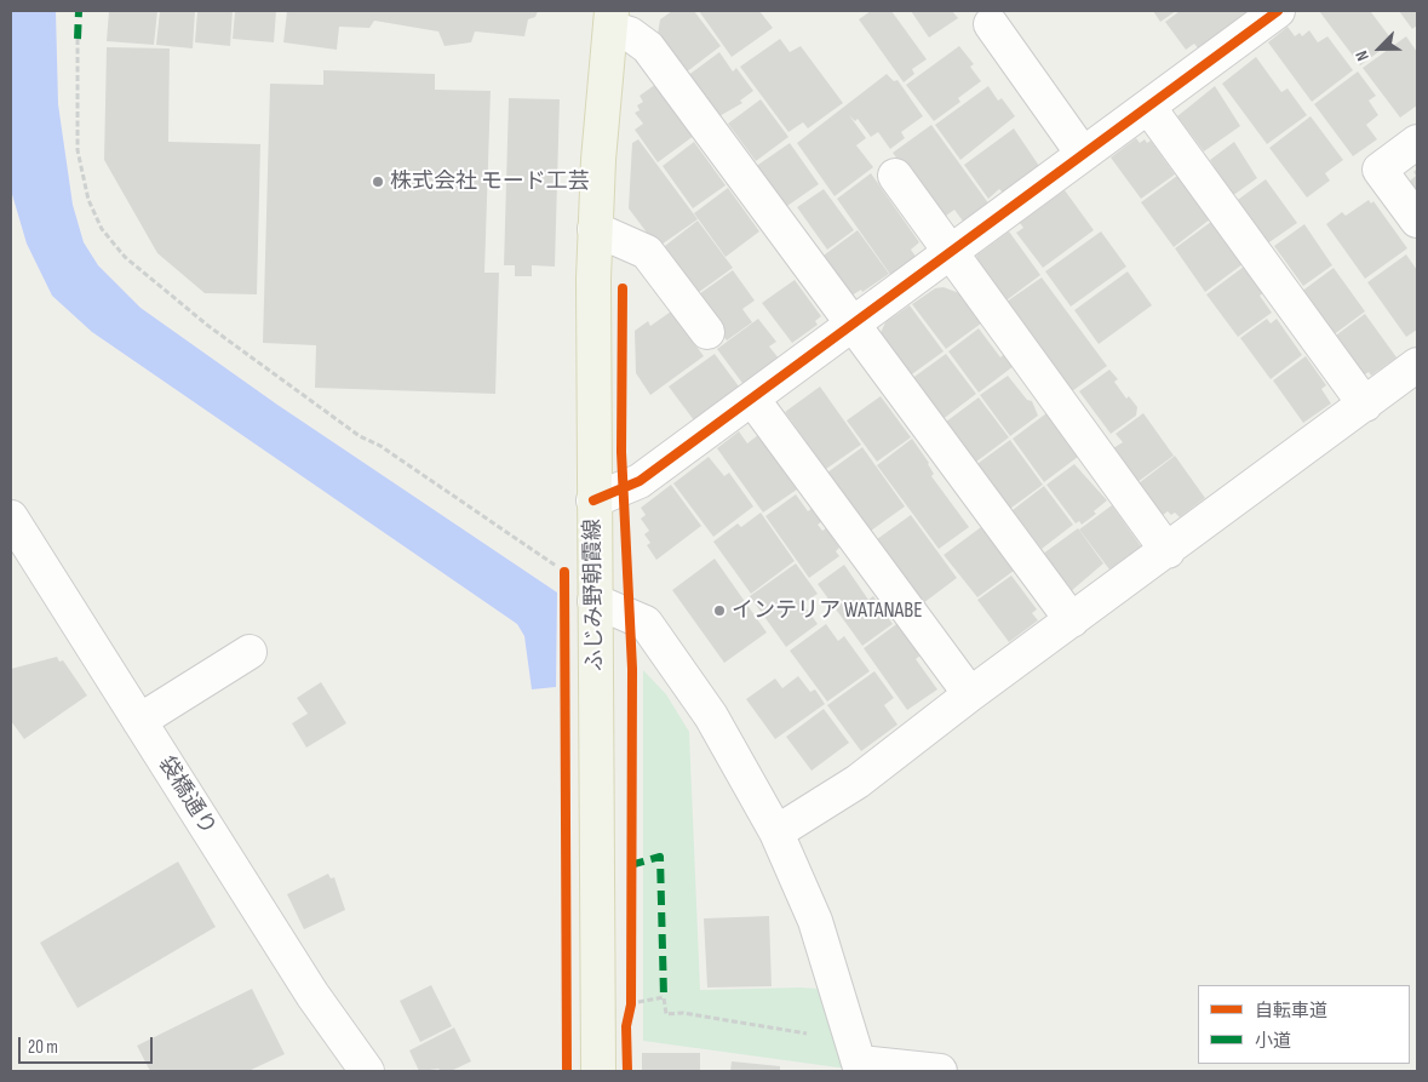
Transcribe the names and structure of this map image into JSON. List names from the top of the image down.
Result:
{
  "streets": {
    "main road": ["ふじみ野朝霞線"],
    "street": ["袋橋通り"]
  },
  "places": ["株式会社 モード工芸", "インテリア WATANABE"],
  "legend": ["自転車道", "小道"],
  "scale_bar": "20 m",
  "north": "bottom left"
}
